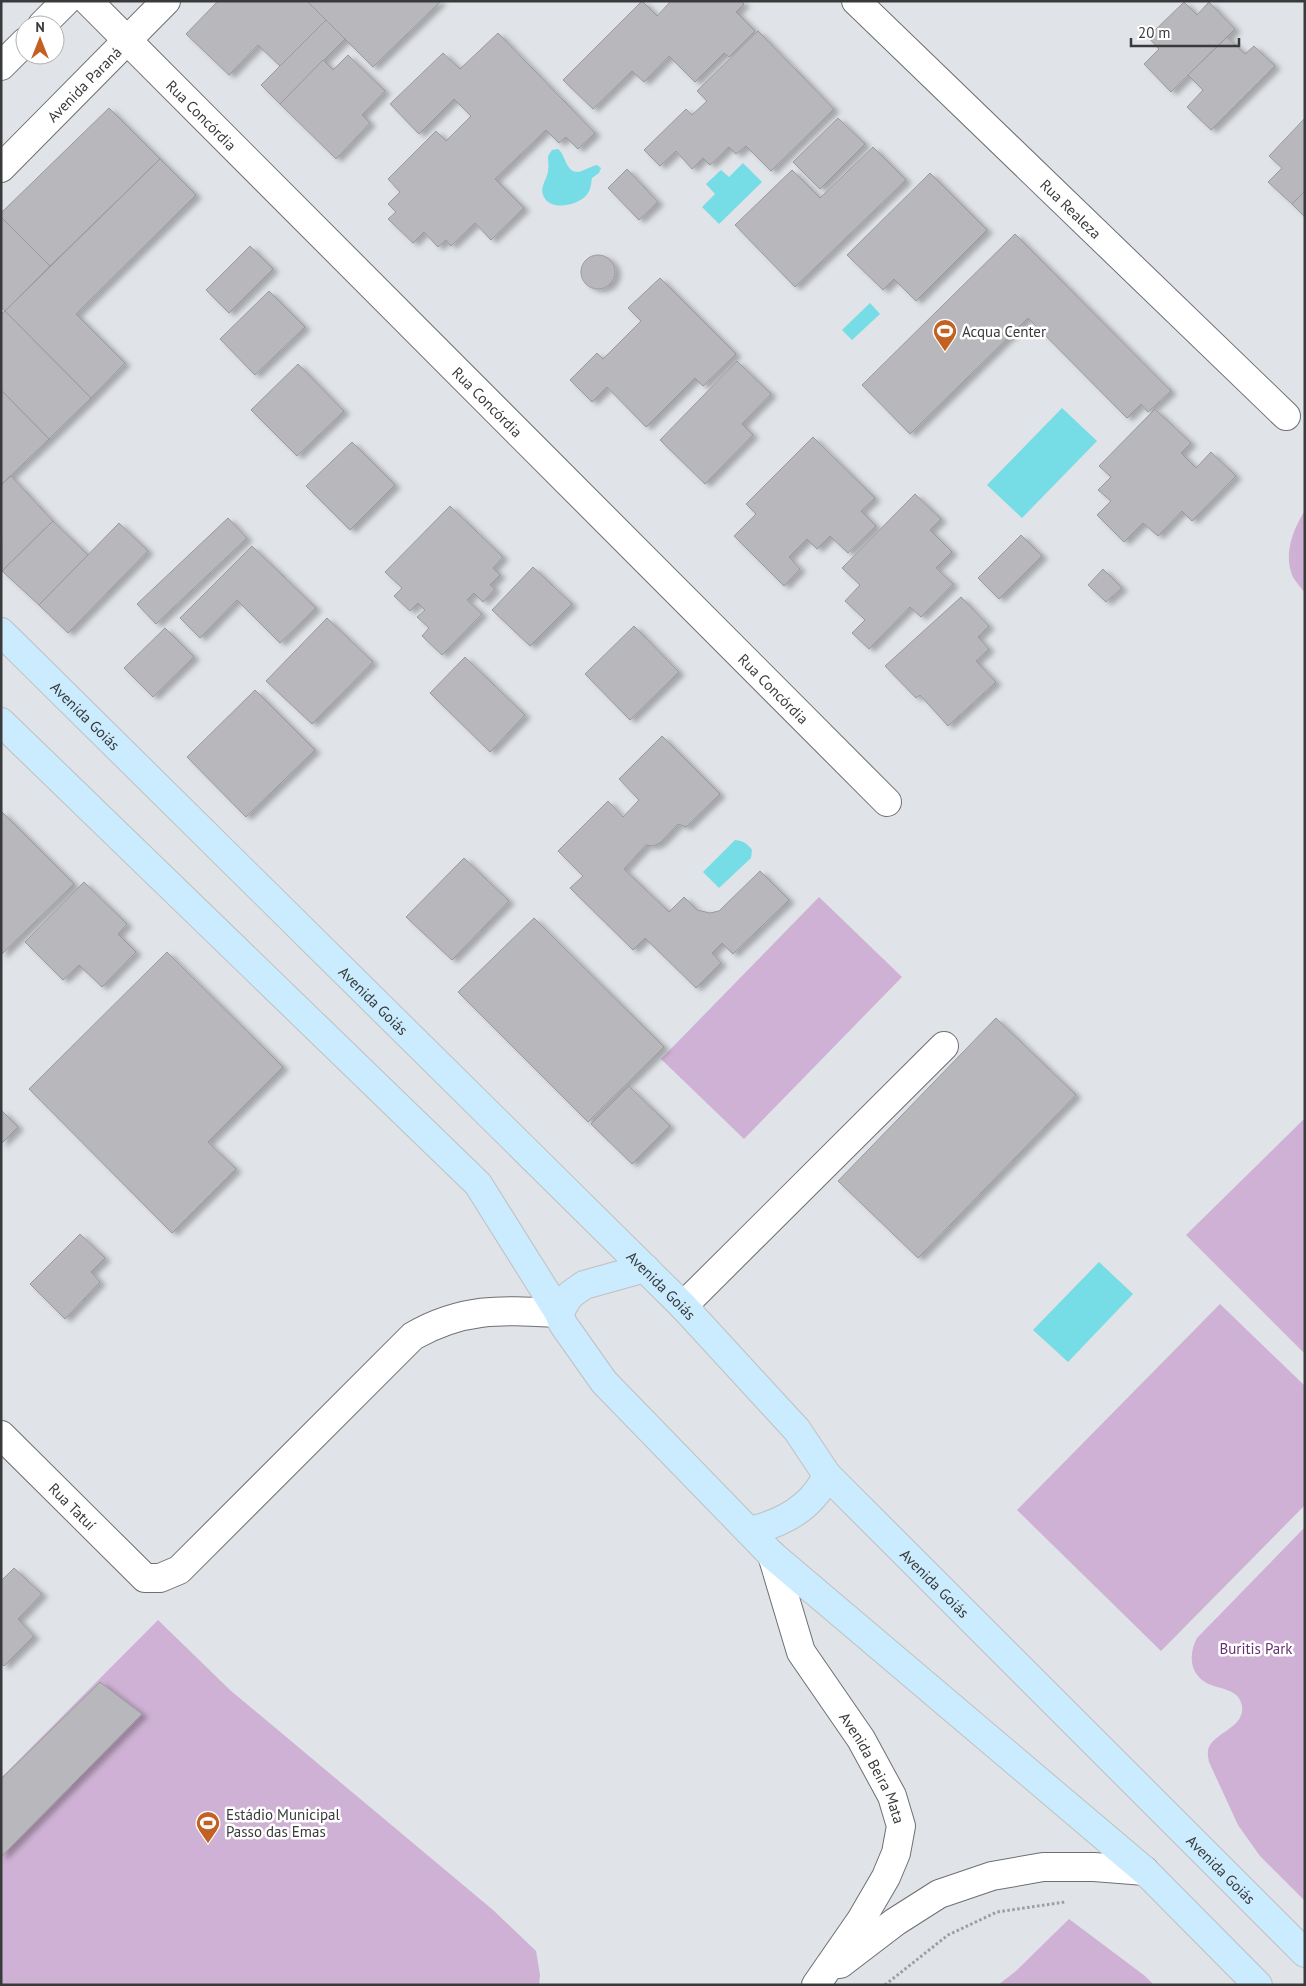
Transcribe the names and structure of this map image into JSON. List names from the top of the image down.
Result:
{
  "streets": {
    "main road": ["Avenida Goiás"],
    "street": [
      "Avenida Paraná",
      "Rua Concórdia",
      "Rua Realeza",
      "Rua Tatuí",
      "Avenida Beira Mata"
    ]
  },
  "crossings": [
    ["Avenida Paraná", "Rua Concórdia"]
  ],
  "parks": ["Buritis Park"],
  "places": {
    "sports": ["Acqua Center", "Estádio Municipal Passo das Emas"]
  },
  "scale_bar": "20 m",
  "north": "top"
}
